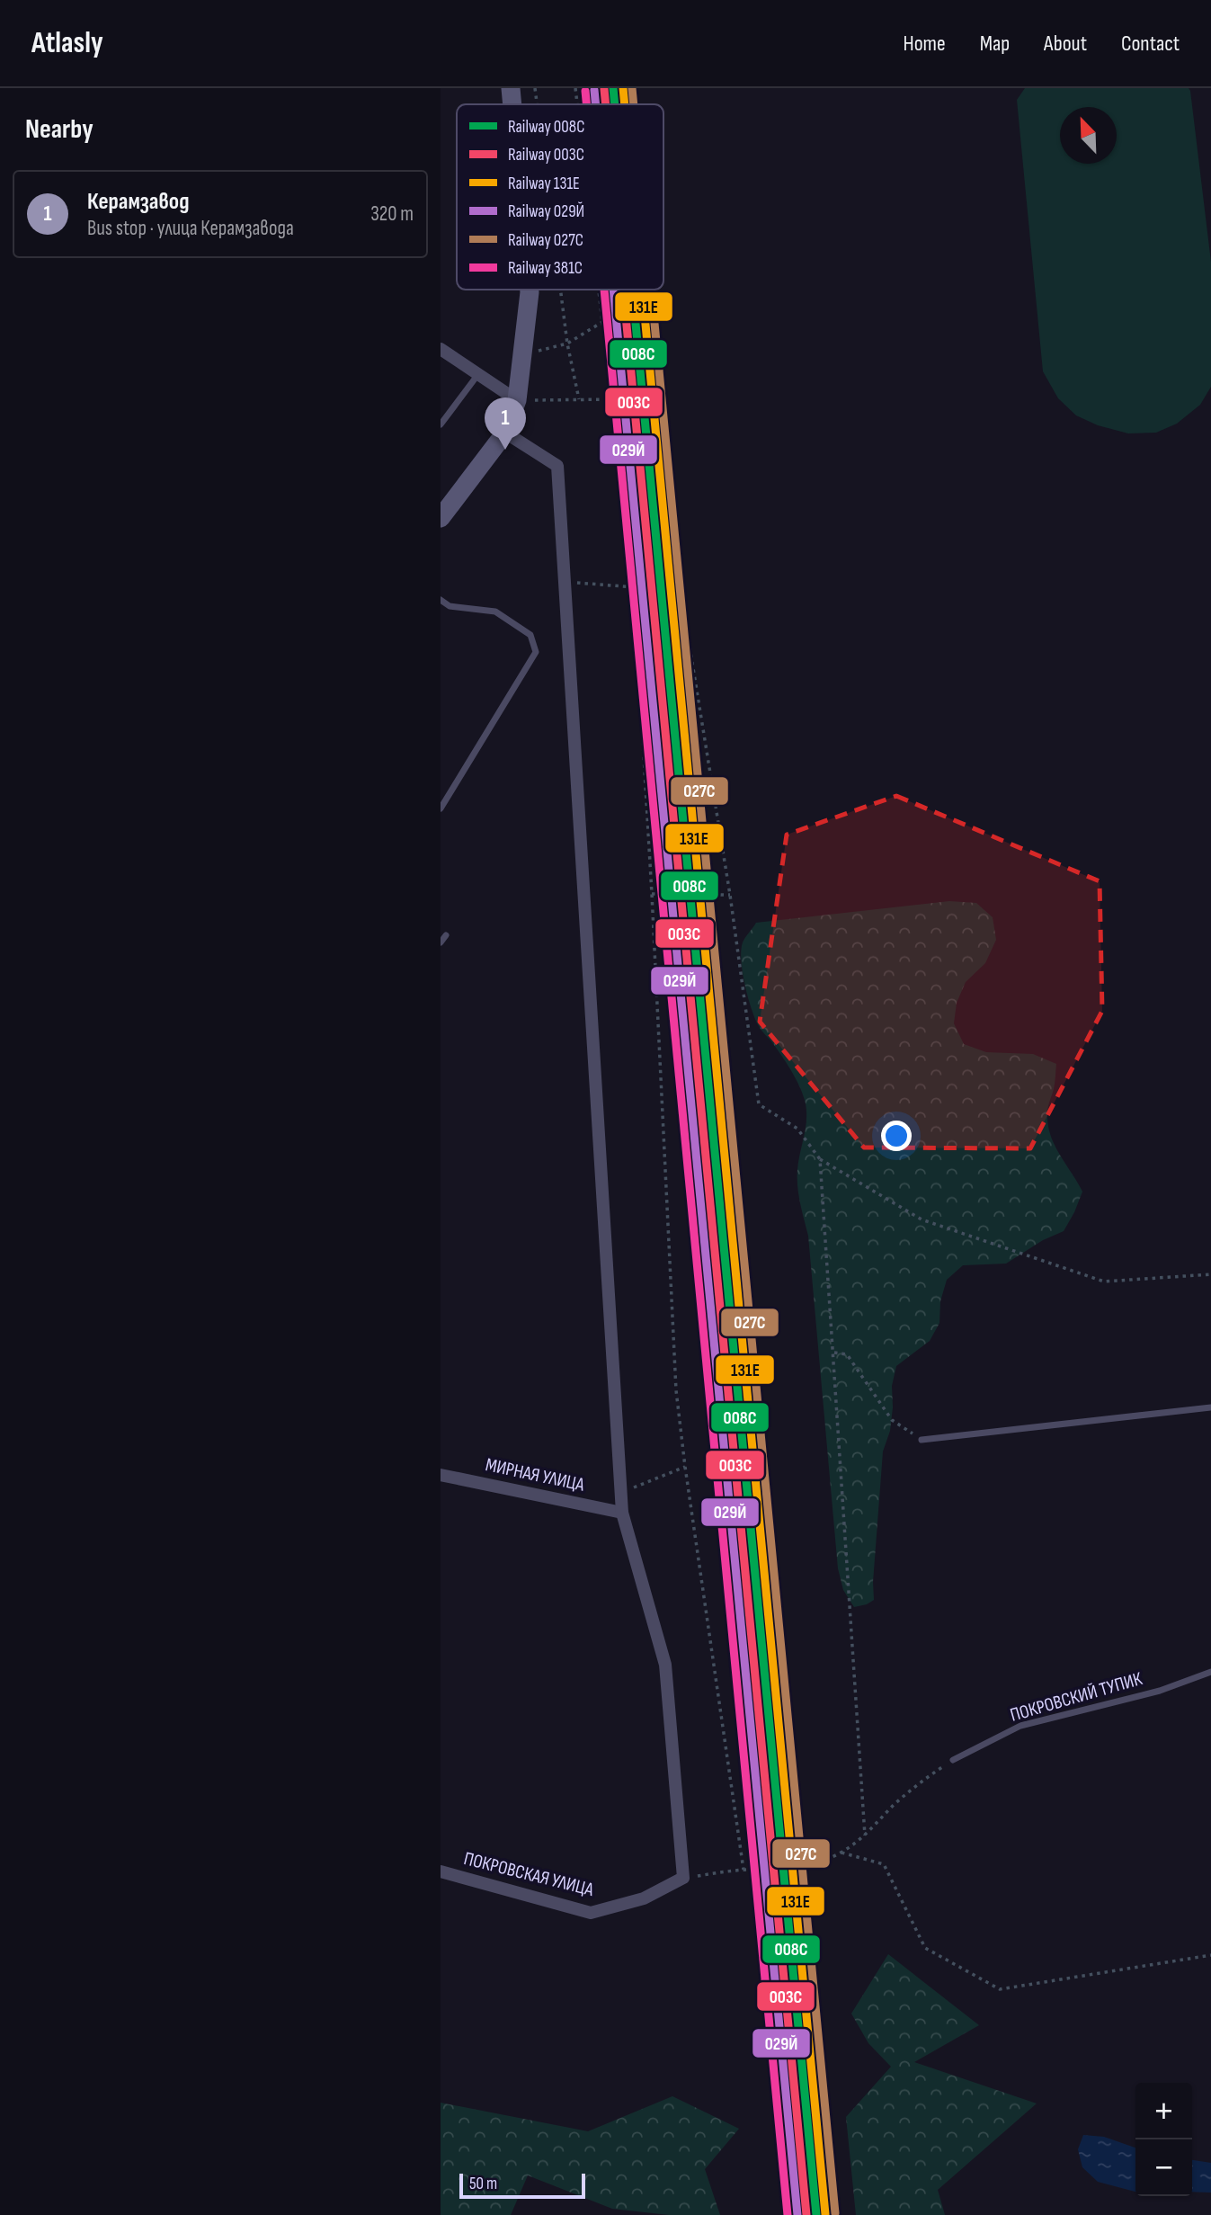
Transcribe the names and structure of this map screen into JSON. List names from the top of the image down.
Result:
{
  "streets": {
    "street": ["МИРНАЯ УЛИЦА", "ПОКРОВСКАЯ УЛИЦА"],
    "lane": ["ПОКРОВСКИЙ ТУПИК"]
  },
  "lines": [
    "rail line 008С",
    "rail line 131Е",
    "rail line 027С",
    "rail line 003С",
    "rail line 029Й",
    "rail line 381С"
  ],
  "legend": [
    "Railway 008С",
    "Railway 003С",
    "Railway 131Е",
    "Railway 029Й",
    "Railway 027С",
    "Railway 381С"
  ],
  "scale_bar": "50 m",
  "north": "top left",
  "page": {
    "header": "Atlasly",
    "nav": [
      "Home",
      "Map",
      "About",
      "Contact"
    ],
    "heading": "Nearby",
    "list": [
      {
        "mark": "1",
        "name": "Керамзавод",
        "note": "Bus stop · улица Керамзавода",
        "value": "320 m"
      }
    ],
    "pins": "1",
    "map_buttons": ["+", "−"],
    "scale": "50 m"
  }
}
